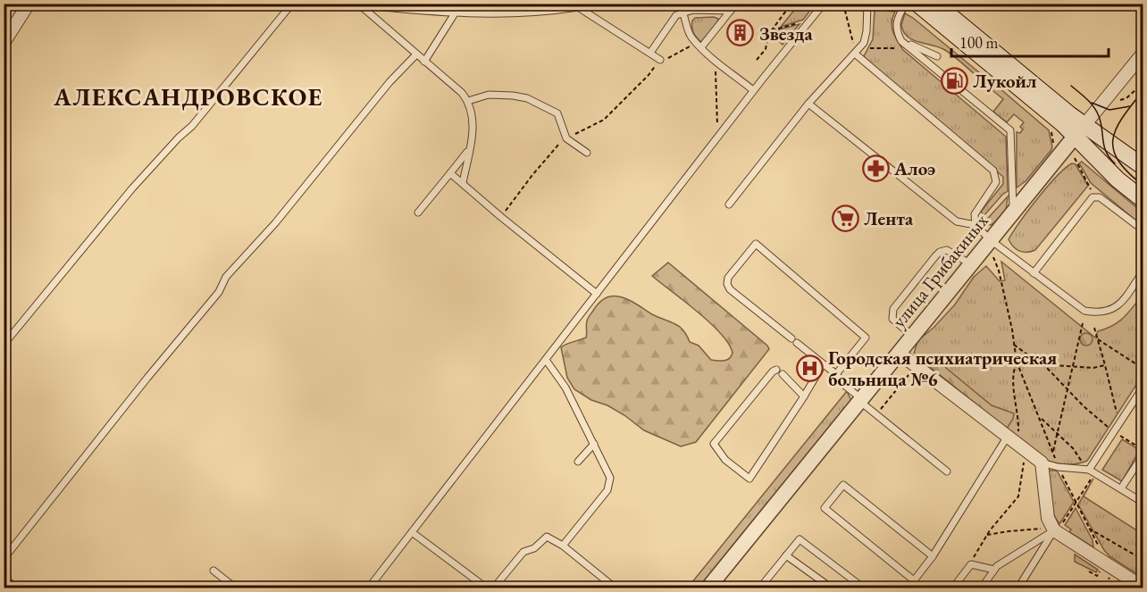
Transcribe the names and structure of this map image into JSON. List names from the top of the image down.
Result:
{
  "streets": {
    "street": ["улица Грибакиных"]
  },
  "districts": ["АЛЕКСАНДРОВСКОЕ"],
  "places": {
    "building": ["Звезда"],
    "fuel station": ["Лукойл"],
    "pharmacy": ["Алоэ"],
    "supermarket": ["Лента"],
    "hospital": ["Городская психиатрическая больница №6"]
  },
  "scale_bar": "100 m"
}
